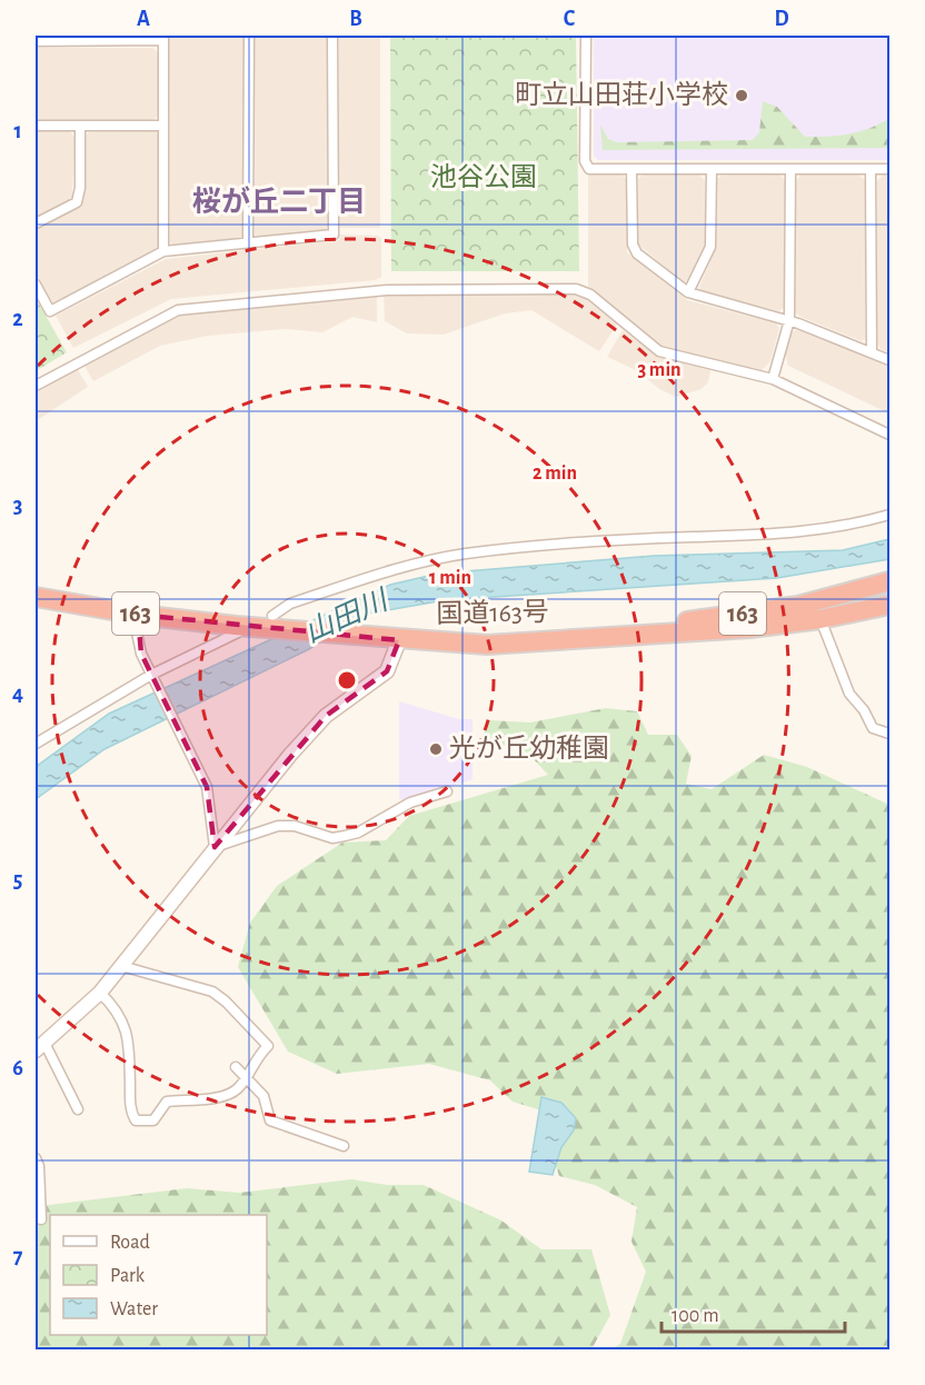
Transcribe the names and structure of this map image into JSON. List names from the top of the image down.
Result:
{
  "streets": {
    "highway": ["163", "国道163号"]
  },
  "districts": ["桜が丘二丁目"],
  "water": ["山田川"],
  "parks": ["池谷公園"],
  "places": ["町立山田荘小学校", "光が丘幼稚園"],
  "legend": ["Road", "Park", "Water"],
  "scale_bar": "100 m",
  "grid": {
    "columns": [
      "A",
      "B",
      "C",
      "D"
    ],
    "rows": [
      "1",
      "2",
      "3",
      "4",
      "5",
      "6",
      "7"
    ]
  },
  "rings": ["3 min", "2 min", "1 min"]
}
